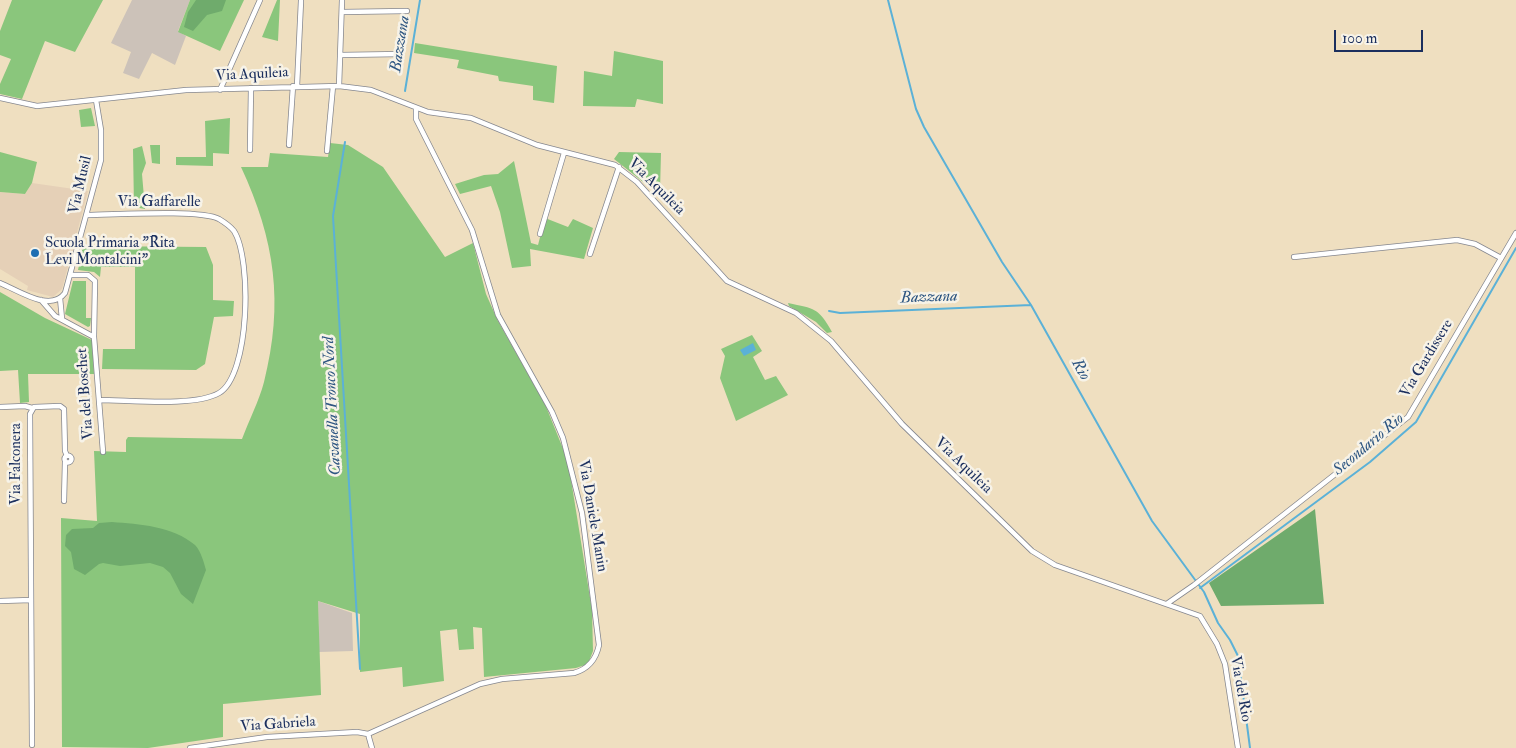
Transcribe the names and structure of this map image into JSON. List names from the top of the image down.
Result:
{
  "streets": {
    "street": [
      "Via Aquileia",
      "Via Musil",
      "Via Gaffarelle",
      "Via Gardissere",
      "Via del Boschet",
      "Via Falconera",
      "Via Daniele Manin",
      "Via del Rio",
      "Via Gabriela"
    ]
  },
  "crossings": [
    ["Via Aquileia", "Via Musil"],
    ["Via Aquileia", "Via Gardissere"],
    ["Via Aquileia", "Via Daniele Manin"],
    ["Via Aquileia", "Via del Rio"],
    ["Via Musil", "Via Gaffarelle"],
    ["Via Musil", "Via del Boschet"],
    ["Via Gaffarelle", "Via del Boschet"],
    ["Via Gardissere", "Via del Rio"],
    ["Via Daniele Manin", "Via Gabriela"]
  ],
  "water": [
    "Bazzana",
    "Rio",
    "Cavanella Tronco Nord",
    "Secondario Rio"
  ],
  "places": ["Scuola Primaria \"Rita Levi Montalcini\""],
  "scale_bar": "100 m"
}
